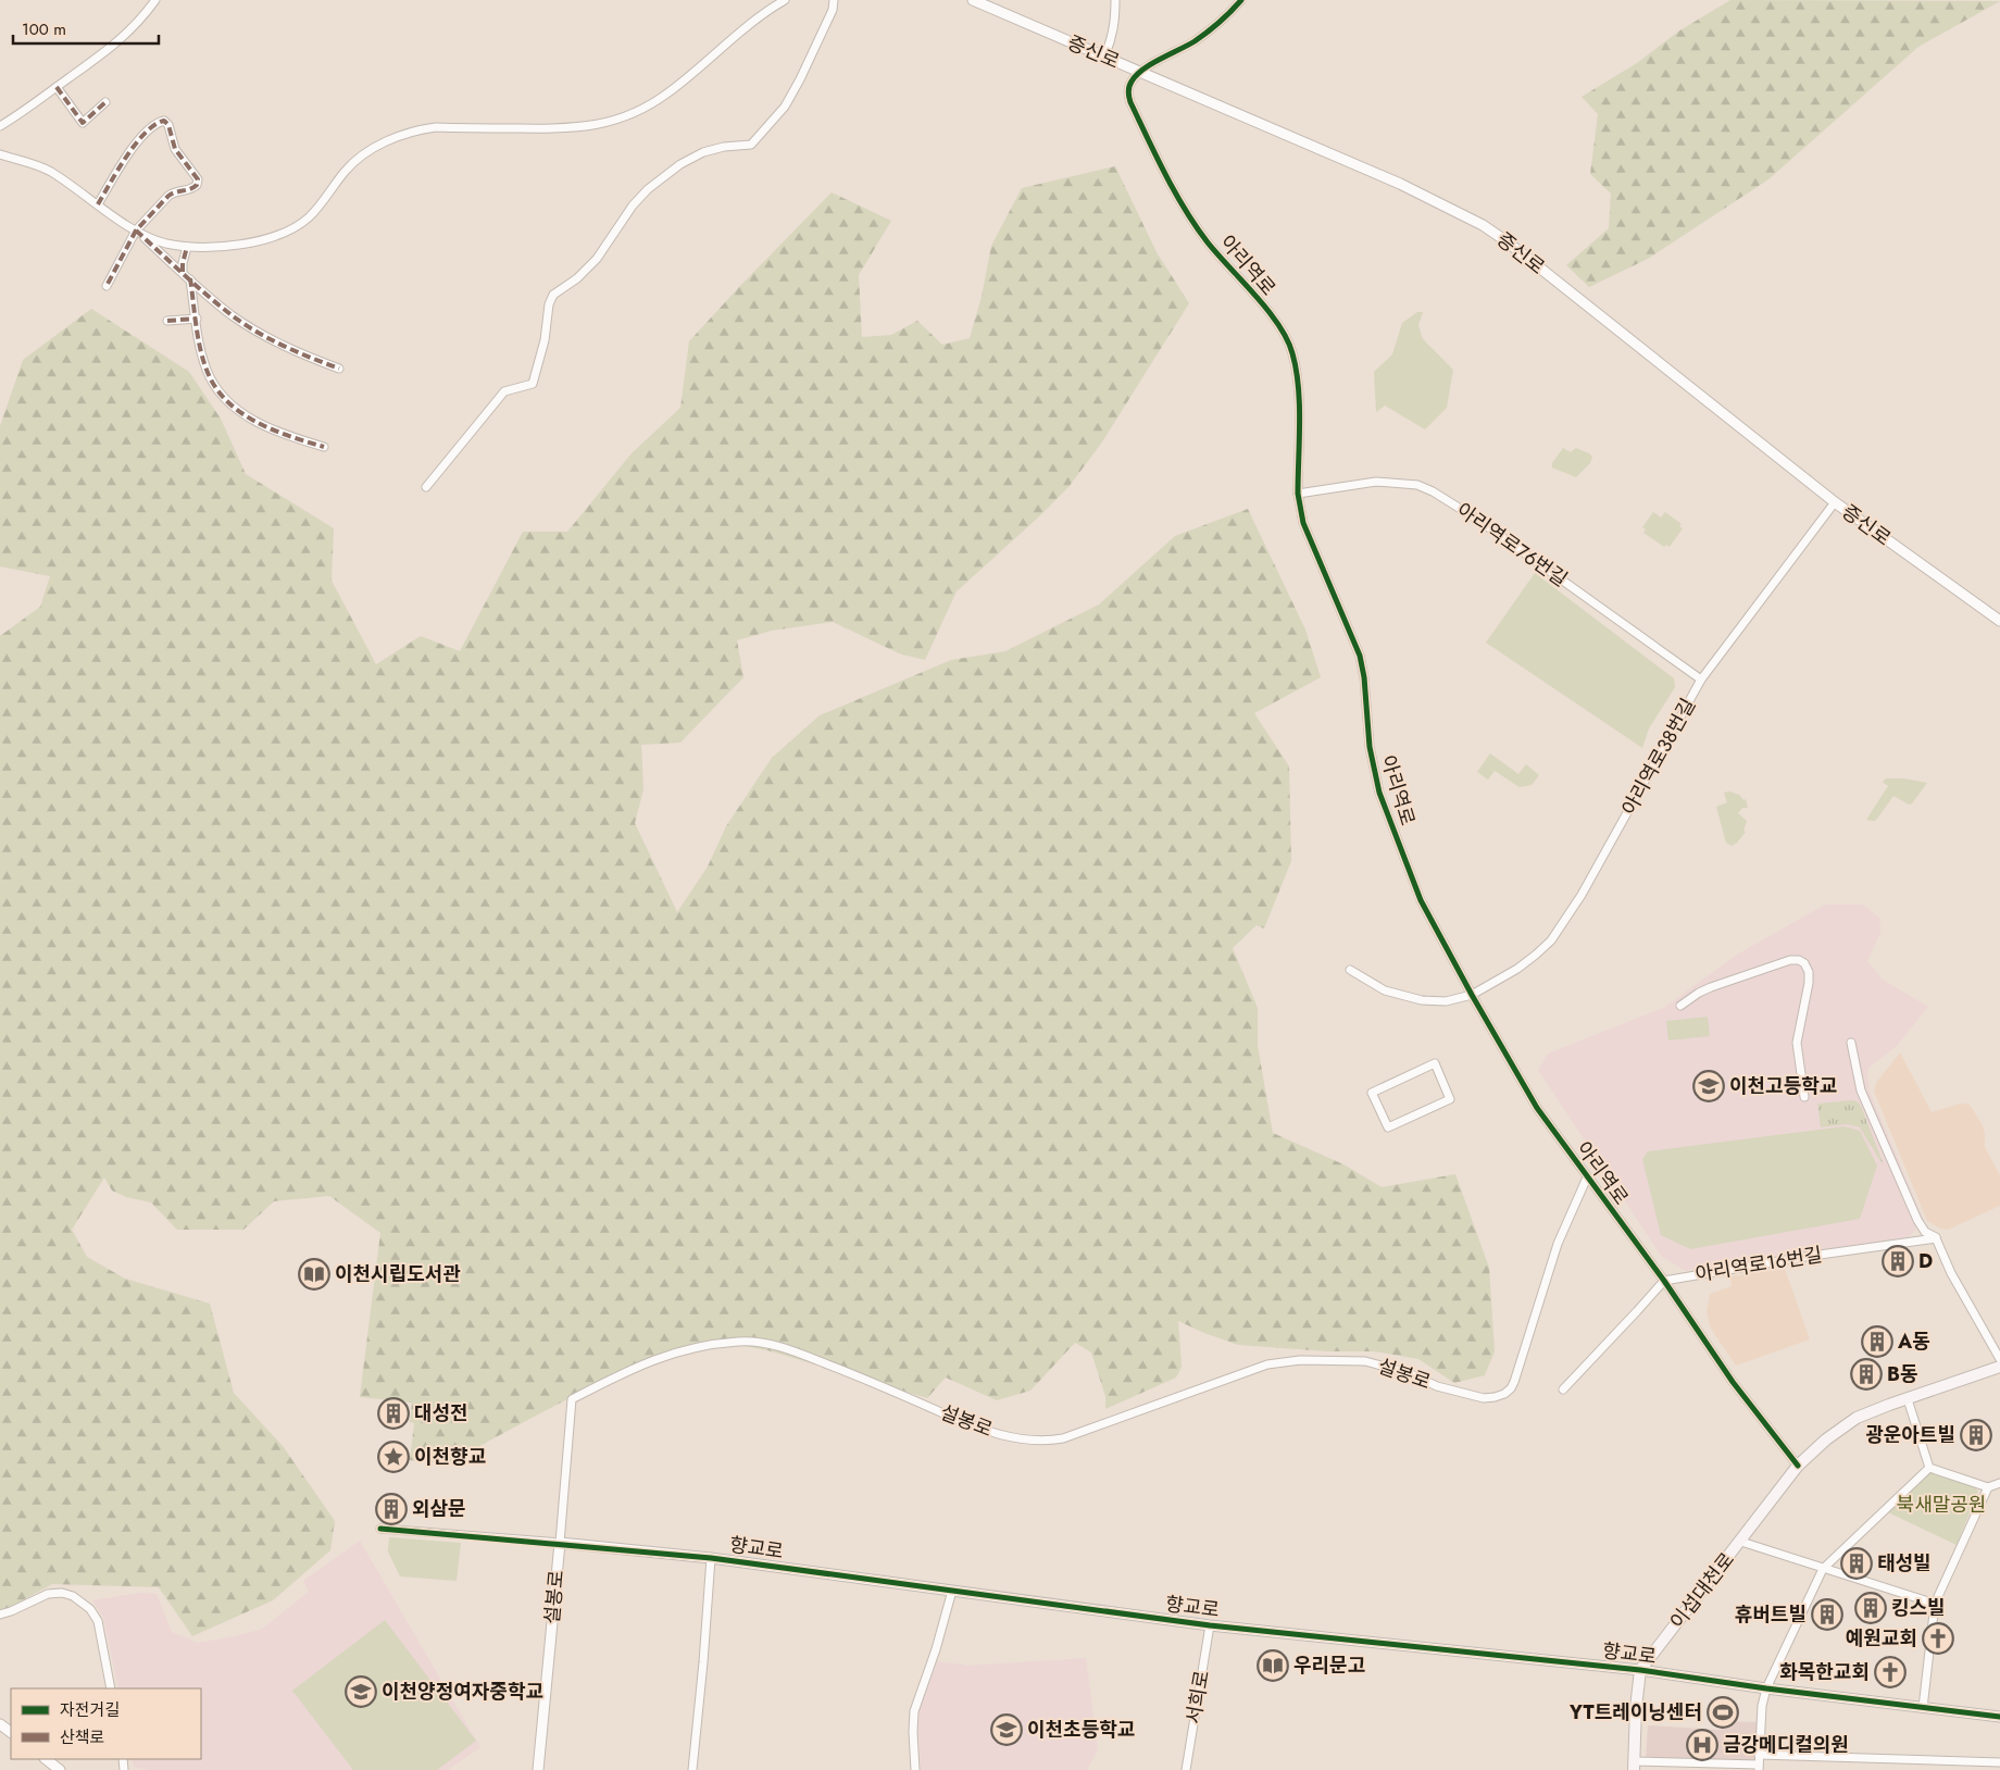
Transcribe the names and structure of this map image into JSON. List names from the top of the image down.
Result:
{
  "streets": {
    "main road": ["이섭대천로"],
    "street": [
      "증신로",
      "아리역로",
      "아리역로76번길",
      "아리역로38번길",
      "아리역로16번길",
      "설봉로",
      "향교로",
      "서희로"
    ]
  },
  "crossings": [
    ["증신로", "아리역로"],
    ["증신로", "아리역로38번길"],
    ["아리역로", "아리역로76번길"],
    ["아리역로", "아리역로38번길"],
    ["아리역로", "아리역로16번길"],
    ["아리역로", "설봉로"],
    ["아리역로", "이섭대천로"],
    ["아리역로76번길", "아리역로38번길"],
    ["설봉로", "향교로"],
    ["향교로", "이섭대천로"],
    ["향교로", "서희로"]
  ],
  "parks": ["북새말공원"],
  "places": {
    "school or university": ["이천고등학교", "이천양정여자중학교", "이천초등학교"],
    "building": [
      "D",
      "A동",
      "B동",
      "대성전",
      "광운아트빌",
      "외삼문",
      "태성빌",
      "킹스빌",
      "휴버트빌"
    ],
    "library": ["이천시립도서관", "우리문고"],
    "place": ["이천향교"],
    "church": ["예원교회", "화목한교회"],
    "sports": ["YT트레이닝센터"],
    "hospital": ["금강메디컬의원"]
  },
  "legend": ["자전거길", "산책로"],
  "scale_bar": "100 m"
}
